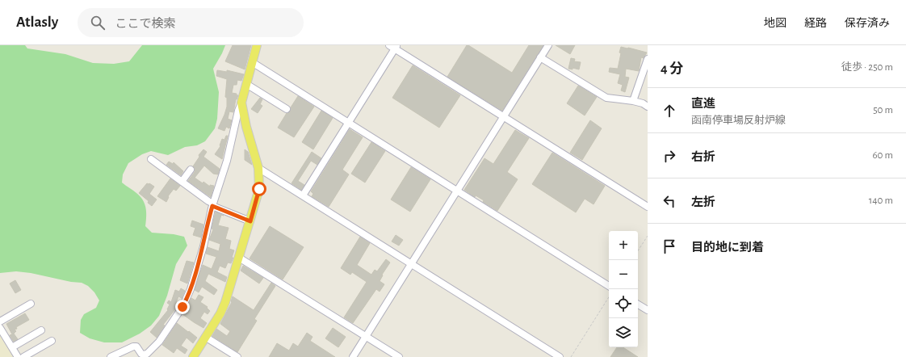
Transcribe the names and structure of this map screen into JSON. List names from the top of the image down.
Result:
{
  "page": {
    "header": "Atlasly",
    "search": "ここで検索",
    "nav": ["地図", "経路", "保存済み"],
    "heading": ["4 分", "徒歩 · 250 m"],
    "list": [
      ["直進", "函南停車場反射炉線", "50 m"],
      ["右折", "60 m"],
      ["左折", "140 m"],
      "目的地に到着"
    ],
    "map_buttons": ["+", "−"]
  }
}
